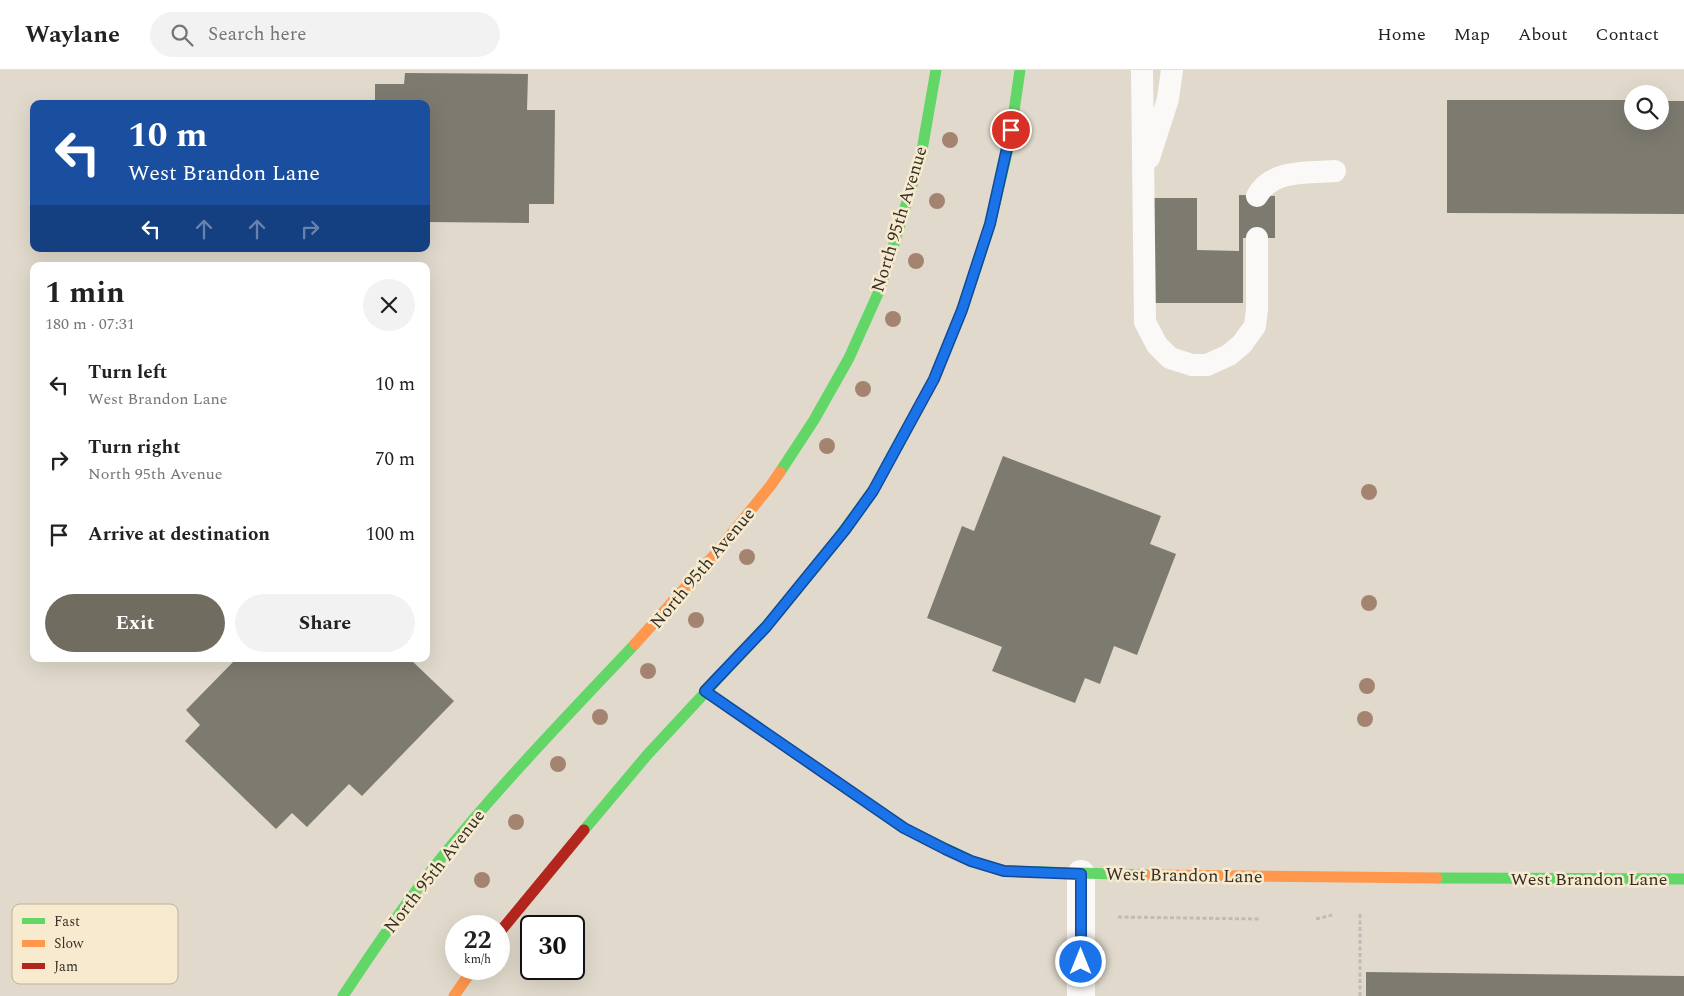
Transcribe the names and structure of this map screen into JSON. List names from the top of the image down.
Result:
{
  "streets": {
    "street": ["North 95th Avenue", "West Brandon Lane"]
  },
  "legend": ["Fast", "Slow", "Jam"],
  "page": {
    "header": "Waylane",
    "search": "Search here",
    "nav": [
      "Home",
      "Map",
      "About",
      "Contact"
    ],
    "turn": ["10 m", "West Brandon Lane"],
    "heading": ["1 min", "180 m · 07:31"],
    "list": [
      {
        "name": "Turn left",
        "note": "West Brandon Lane",
        "value": "10 m"
      },
      {
        "name": "Turn right",
        "note": "North 95th Avenue",
        "value": "70 m"
      },
      {
        "name": "Arrive at destination",
        "value": "100 m"
      }
    ],
    "buttons": ["Exit", "Share"],
    "speed": "22 km/h",
    "limit": "30"
  }
}
